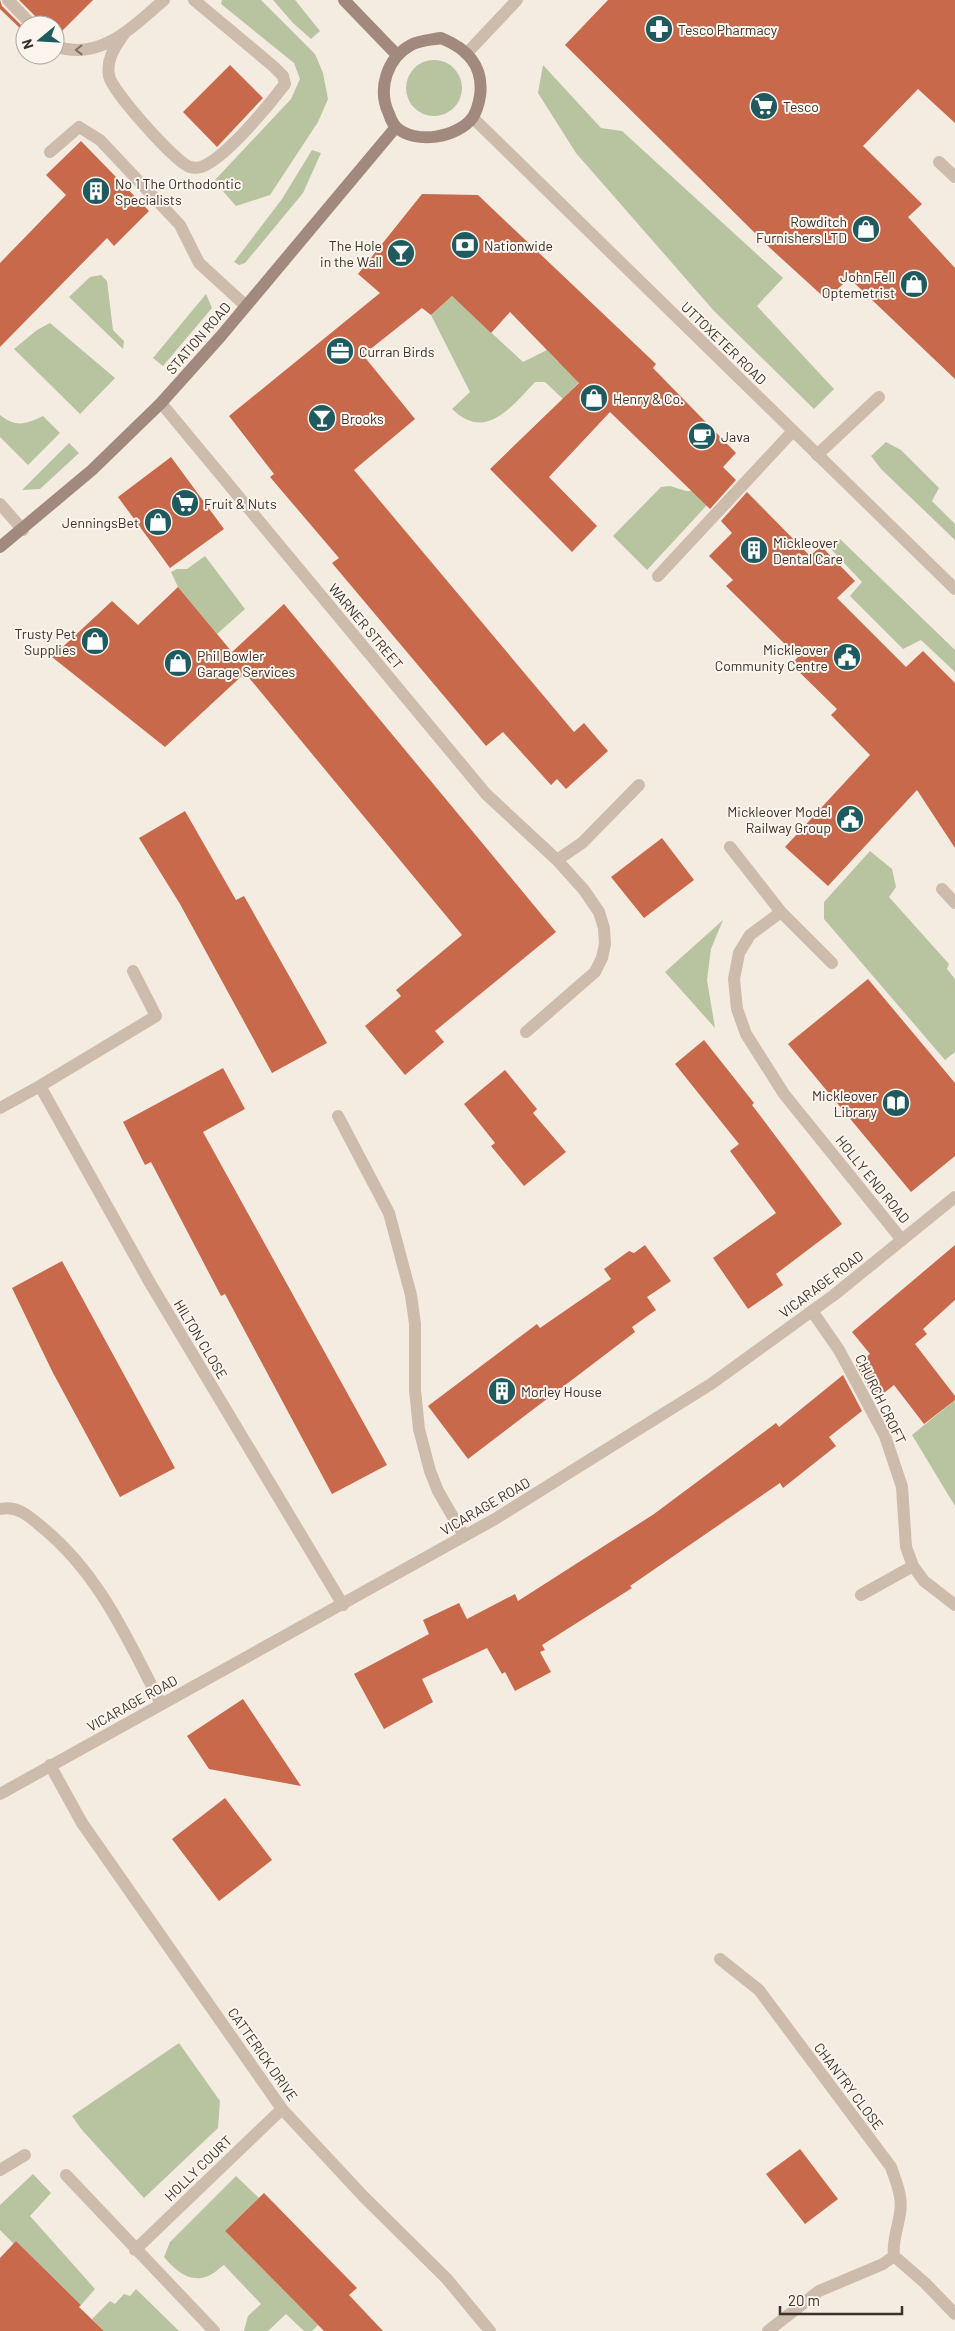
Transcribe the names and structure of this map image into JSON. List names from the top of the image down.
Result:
{
  "streets": {
    "main road": ["STATION ROAD"],
    "street": [
      "UTTOXETER ROAD",
      "WARNER STREET",
      "HOLLY END ROAD",
      "VICARAGE ROAD",
      "HILTON CLOSE",
      "CHURCH CROFT",
      "CATTERICK DRIVE",
      "CHANTRY CLOSE",
      "HOLLY COURT"
    ]
  },
  "crossings": [
    ["STATION ROAD", "UTTOXETER ROAD"],
    ["STATION ROAD", "WARNER STREET"],
    ["HOLLY END ROAD", "VICARAGE ROAD"],
    ["VICARAGE ROAD", "HILTON CLOSE"],
    ["VICARAGE ROAD", "CHURCH CROFT"],
    ["VICARAGE ROAD", "CATTERICK DRIVE"],
    ["CATTERICK DRIVE", "HOLLY COURT"]
  ],
  "places": {
    "pharmacy": ["Tesco Pharmacy"],
    "supermarket": ["Tesco", "Fruit & Nuts"],
    "building": ["No 1 The Orthodontic Specialists", "Mickleover Dental Care", "Morley House"],
    "shop": [
      "Rowditch Furnishers LTD",
      "John Fell Optemetrist",
      "Henry & Co.",
      "JenningsBet",
      "Trusty Pet Supplies",
      "Phil Bowler Garage Services"
    ],
    "bank": ["Nationwide"],
    "bar": ["The Hole in the Wall", "Brooks"],
    "office": ["Curran Birds"],
    "cafe": ["Java"],
    "public building": ["Mickleover Community Centre", "Mickleover Model Railway Group"],
    "library": ["Mickleover Library"]
  },
  "scale_bar": "20 m",
  "north": "left"
}
